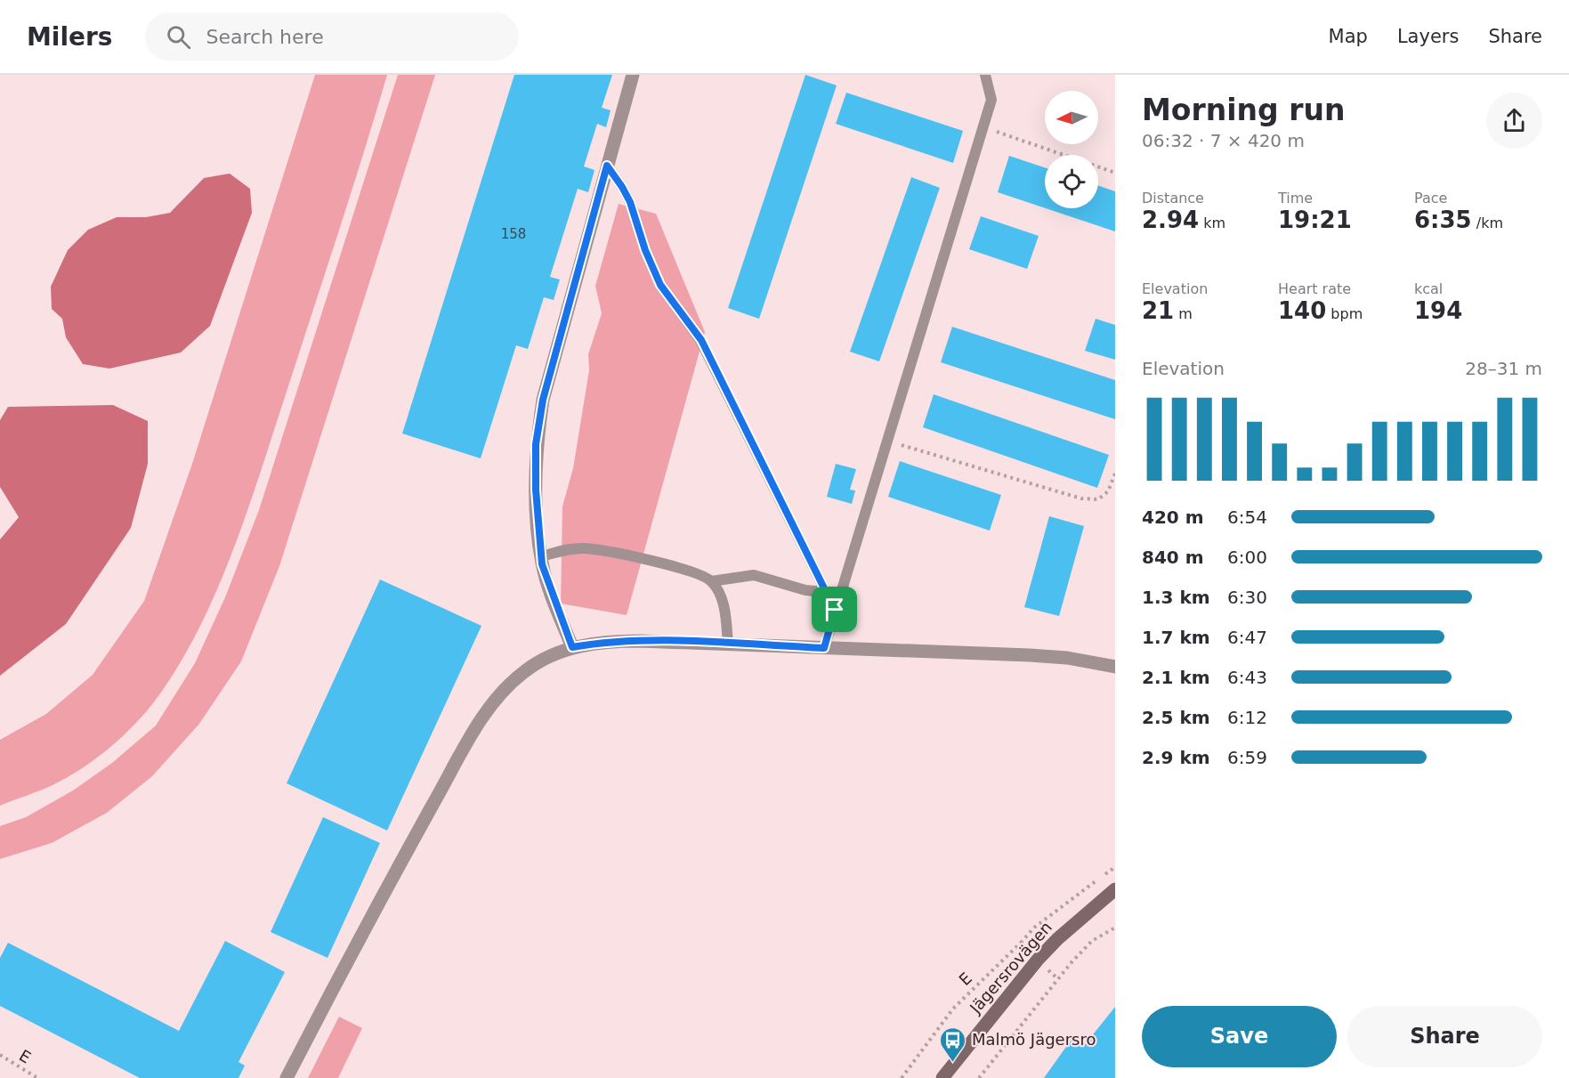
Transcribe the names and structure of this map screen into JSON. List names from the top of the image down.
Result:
{
  "streets": {
    "main road": ["Jägersrovägen"],
    "path": ["E"]
  },
  "places": {
    "bus stop": ["Malmö Jägersro"]
  },
  "house_numbers": ["158"],
  "north": "left",
  "page": {
    "header": "Milers",
    "search": "Search here",
    "nav": ["Map", "Layers", "Share"],
    "heading": ["Morning run", "06:32 · 7 × 420 m"],
    "stats": [
      ["Distance", "2.94 km"],
      ["Time", "19:21"],
      ["Pace", "6:35 /km"],
      ["Elevation", "21 m"],
      ["Heart rate", "140 bpm"],
      ["kcal", "194"]
    ],
    "chart": ["Elevation", "28–31 m"],
    "list": [
      {
        "name": "420 m",
        "note": "6:54"
      },
      {
        "name": "840 m",
        "note": "6:00"
      },
      {
        "name": "1.3 km",
        "note": "6:30"
      },
      {
        "name": "1.7 km",
        "note": "6:47"
      },
      {
        "name": "2.1 km",
        "note": "6:43"
      },
      {
        "name": "2.5 km",
        "note": "6:12"
      },
      {
        "name": "2.9 km",
        "note": "6:59"
      }
    ],
    "buttons": ["Save", "Share"]
  }
}
